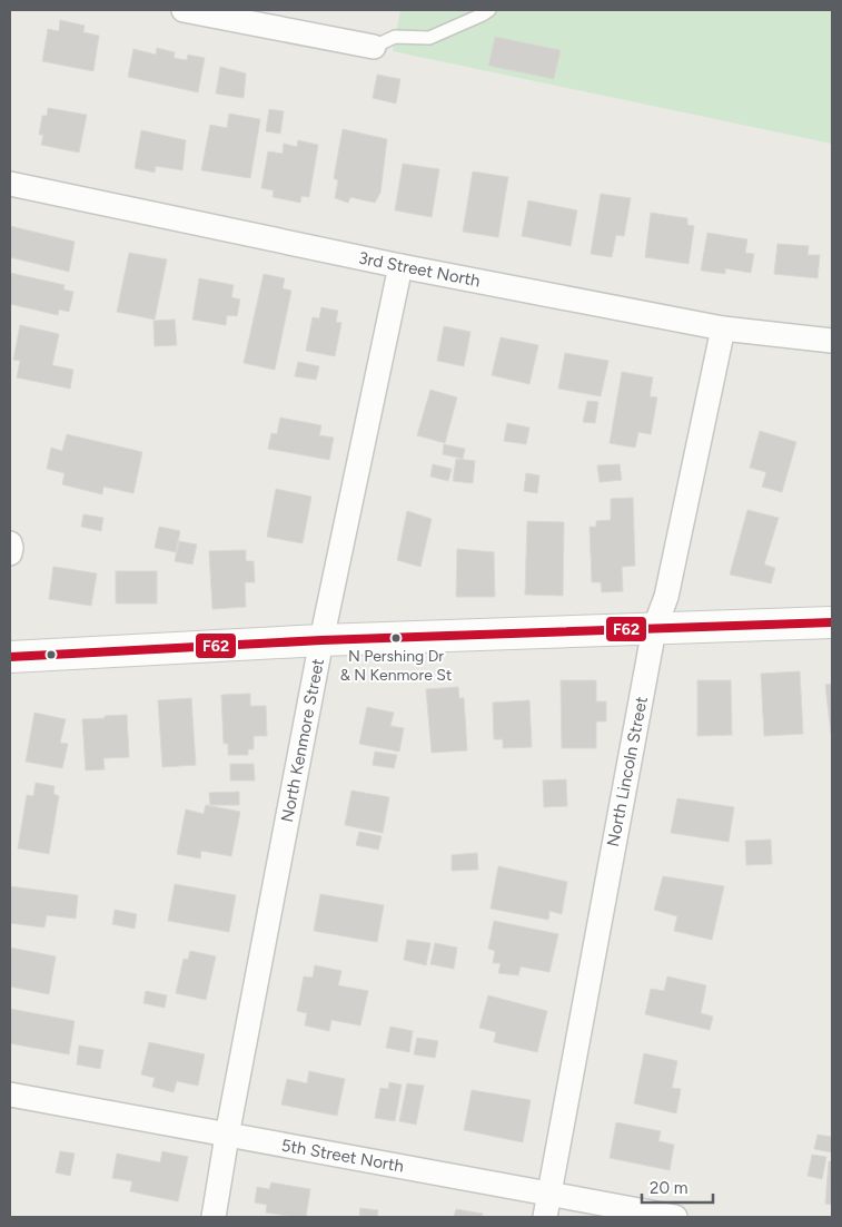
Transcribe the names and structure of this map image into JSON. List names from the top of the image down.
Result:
{
  "streets": {
    "street": [
      "3rd Street North",
      "North Kenmore Street",
      "North Lincoln Street",
      "5th Street North"
    ]
  },
  "crossings": [
    ["3rd Street North", "North Kenmore Street"],
    ["3rd Street North", "North Lincoln Street"],
    ["North Kenmore Street", "5th Street North"],
    ["North Lincoln Street", "5th Street North"]
  ],
  "places": ["N Pershing Dr & N Kenmore St"],
  "lines": ["transit line F62"],
  "scale_bar": "20 m"
}
